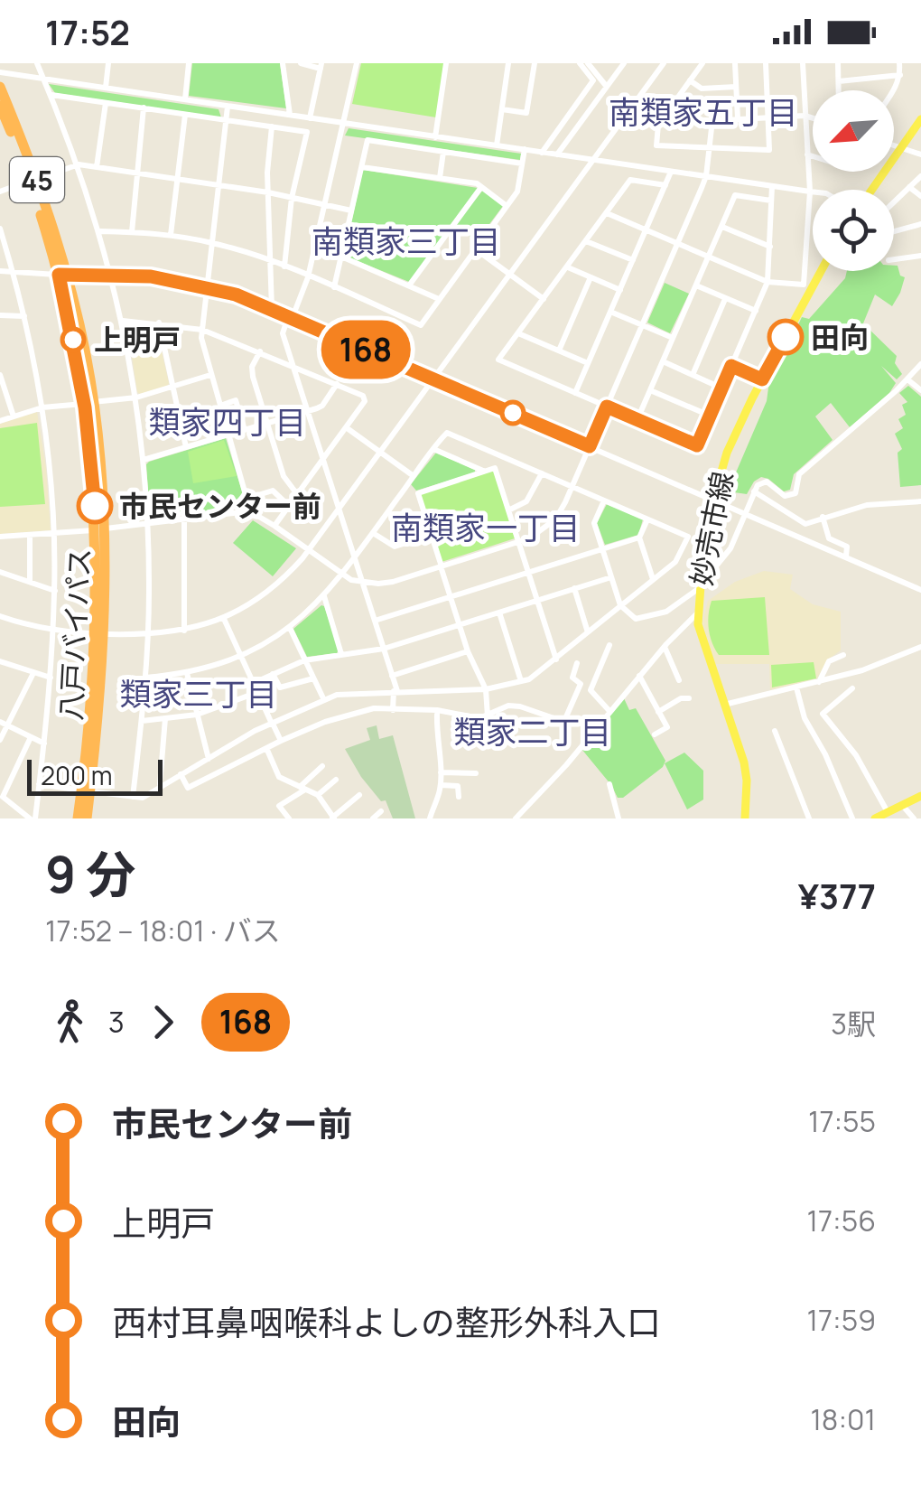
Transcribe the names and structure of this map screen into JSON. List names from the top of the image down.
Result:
{
  "streets": {
    "highway": ["45", "八戸バイパス"],
    "main road": ["妙売市線"]
  },
  "districts": [
    "南類家五丁目",
    "南類家三丁目",
    "類家四丁目",
    "南類家一丁目",
    "類家三丁目",
    "類家二丁目"
  ],
  "places": ["田向", "上明戸", "市民センター前"],
  "lines": ["bus line 168"],
  "scale_bar": "200 m",
  "north": "bottom left",
  "page": {
    "status": "17:52",
    "on_map": "168",
    "scale": "200 m",
    "heading": ["9 分", "17:52 – 18:01 · バス", "¥377"],
    "legs": ["3", "168", "3駅"],
    "list": [
      {
        "name": "市民センター前",
        "value": "17:55"
      },
      {
        "name": "上明戸",
        "value": "17:56"
      },
      {
        "name": "西村耳鼻咽喉科よしの整形外科入口",
        "value": "17:59"
      },
      {
        "name": "田向",
        "value": "18:01"
      }
    ]
  }
}
